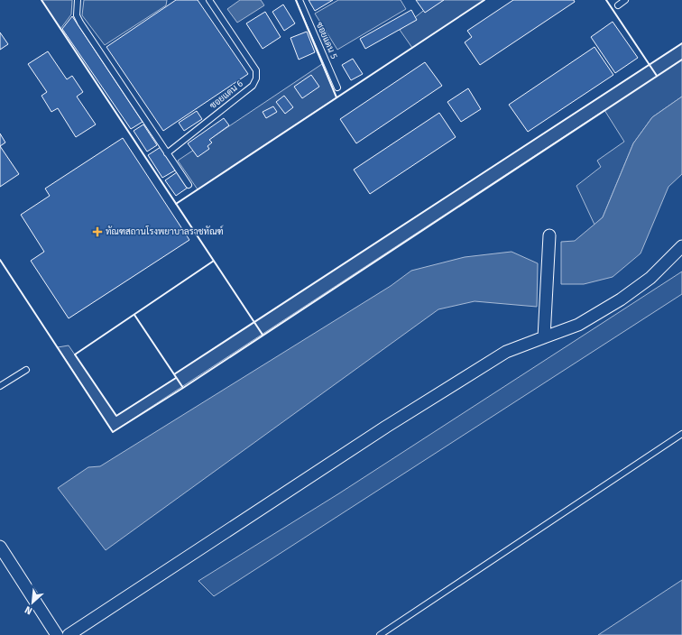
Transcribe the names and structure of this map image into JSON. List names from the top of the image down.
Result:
{
  "streets": {
    "lane": ["ซอยแดน 5", "ซอยแดน 6"]
  },
  "places": {
    "health": ["ทัณฑสถานโรงพยาบาลราชทัณฑ์"]
  },
  "north": "bottom left"
}
